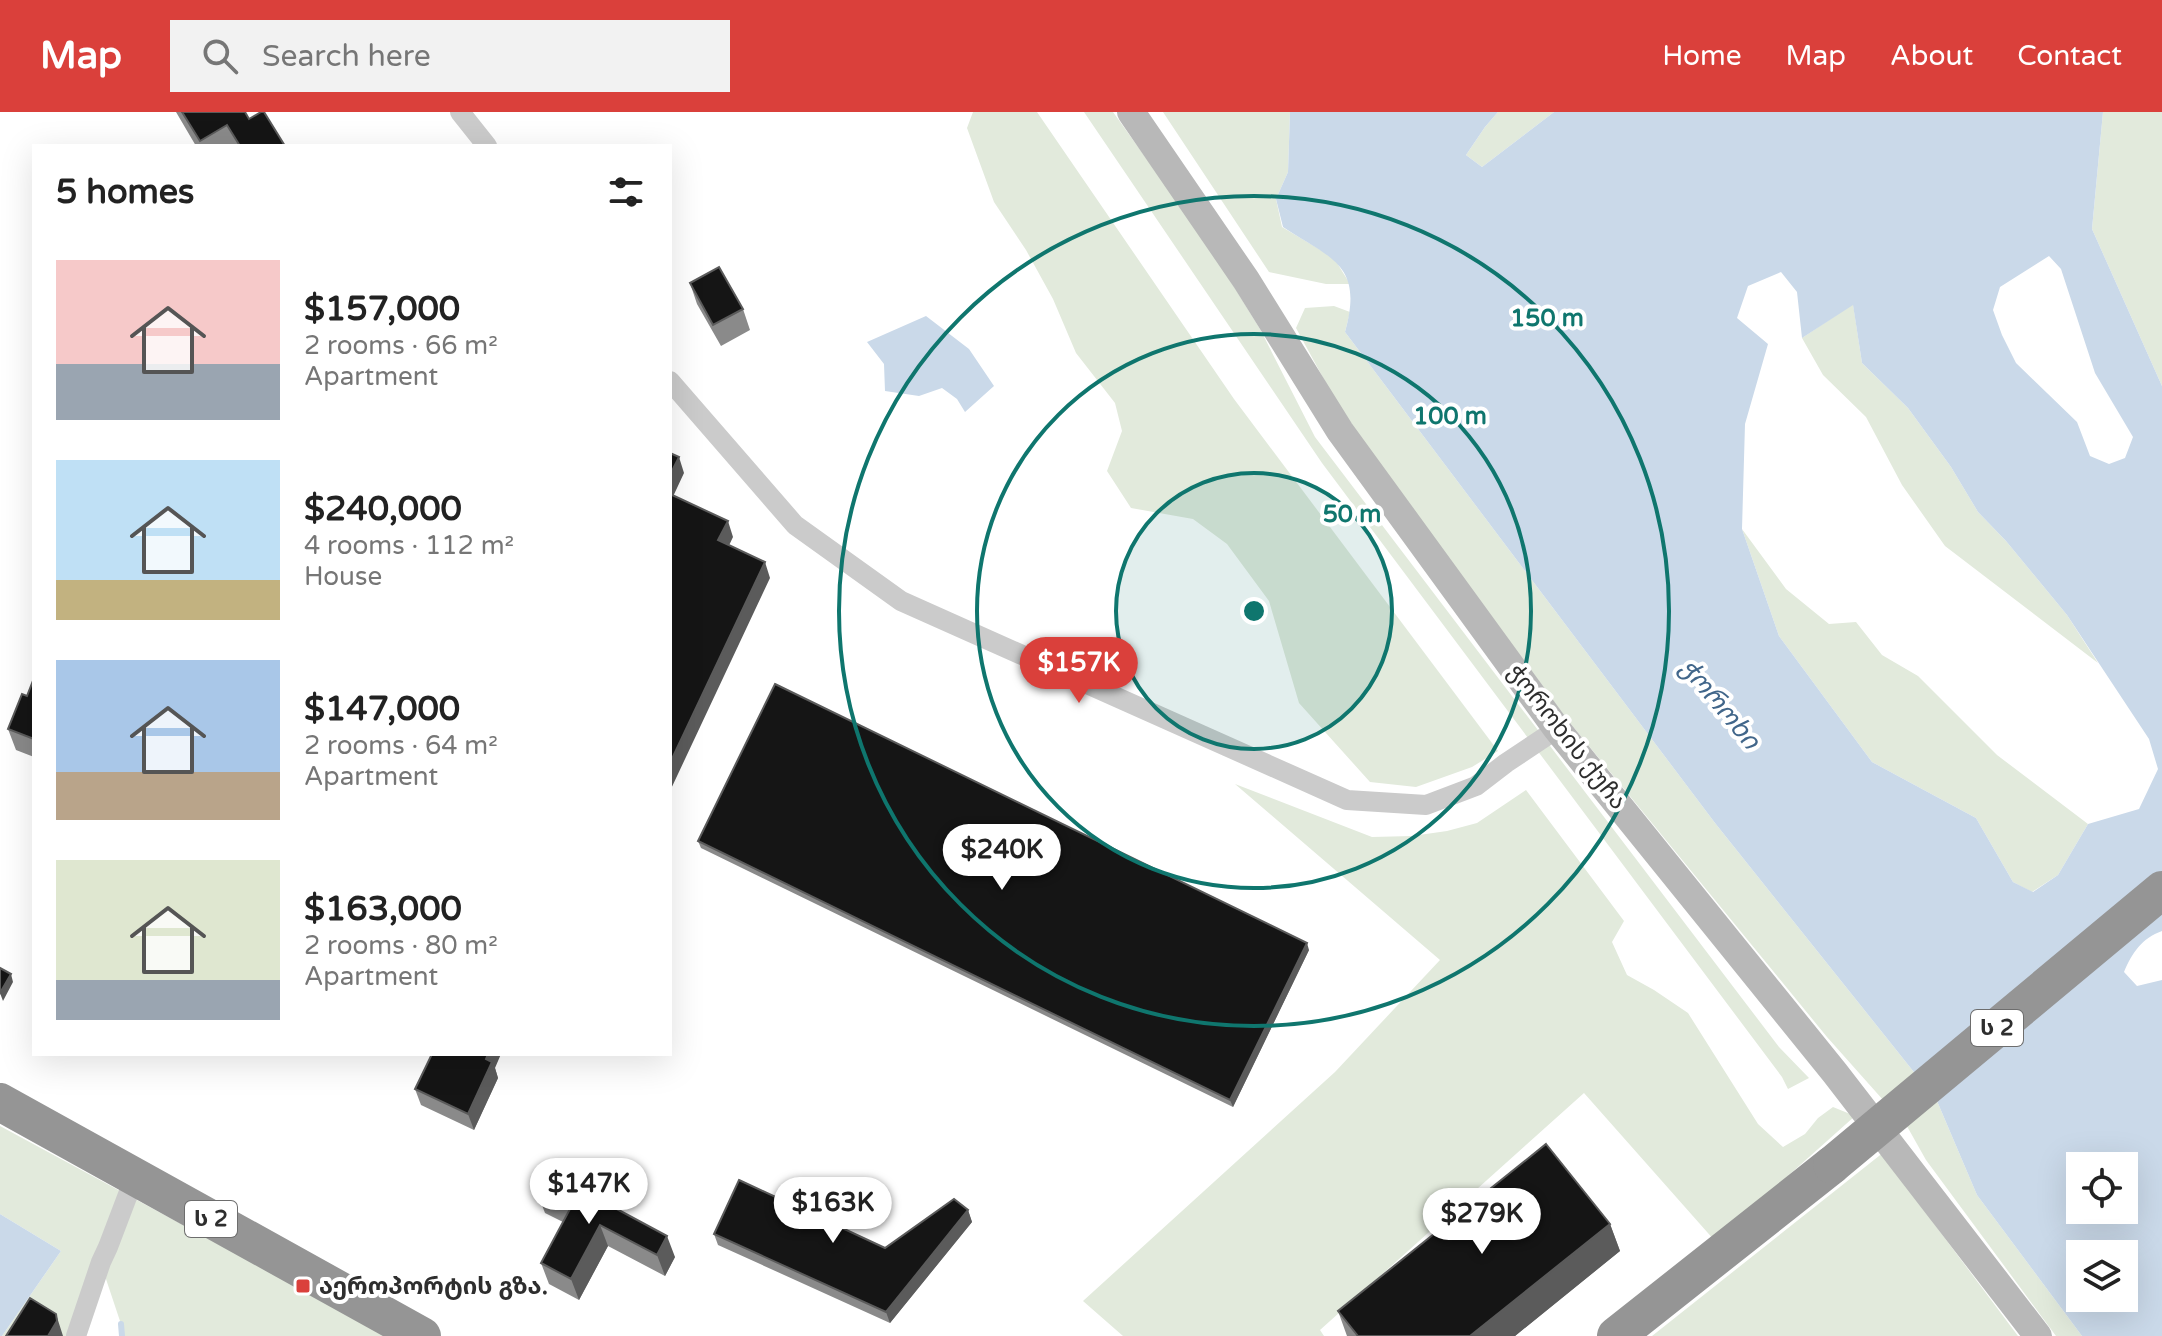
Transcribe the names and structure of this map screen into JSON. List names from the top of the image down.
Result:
{
  "streets": {
    "highway": ["ს 2"],
    "street": ["ჭოროხის ქუჩა"]
  },
  "water": ["ჭოროხი"],
  "places": {
    "transit": ["აეროპორტის გზა."]
  },
  "page": {
    "header": "Map",
    "search": "Search here",
    "nav": [
      "Home",
      "Map",
      "About",
      "Contact"
    ],
    "heading": "5 homes",
    "list": [
      {
        "name": "$157,000",
        "note": "2 rooms · 66 m² · Apartment"
      },
      {
        "name": "$240,000",
        "note": "4 rooms · 112 m² · House"
      },
      {
        "name": "$147,000",
        "note": "2 rooms · 64 m² · Apartment"
      },
      {
        "name": "$163,000",
        "note": "2 rooms · 80 m² · Apartment"
      }
    ],
    "price": [
      "$157K",
      "$240K",
      "$147K",
      "$163K",
      "$279K"
    ]
  },
  "rings": ["150 m", "100 m", "50 m"]
}
